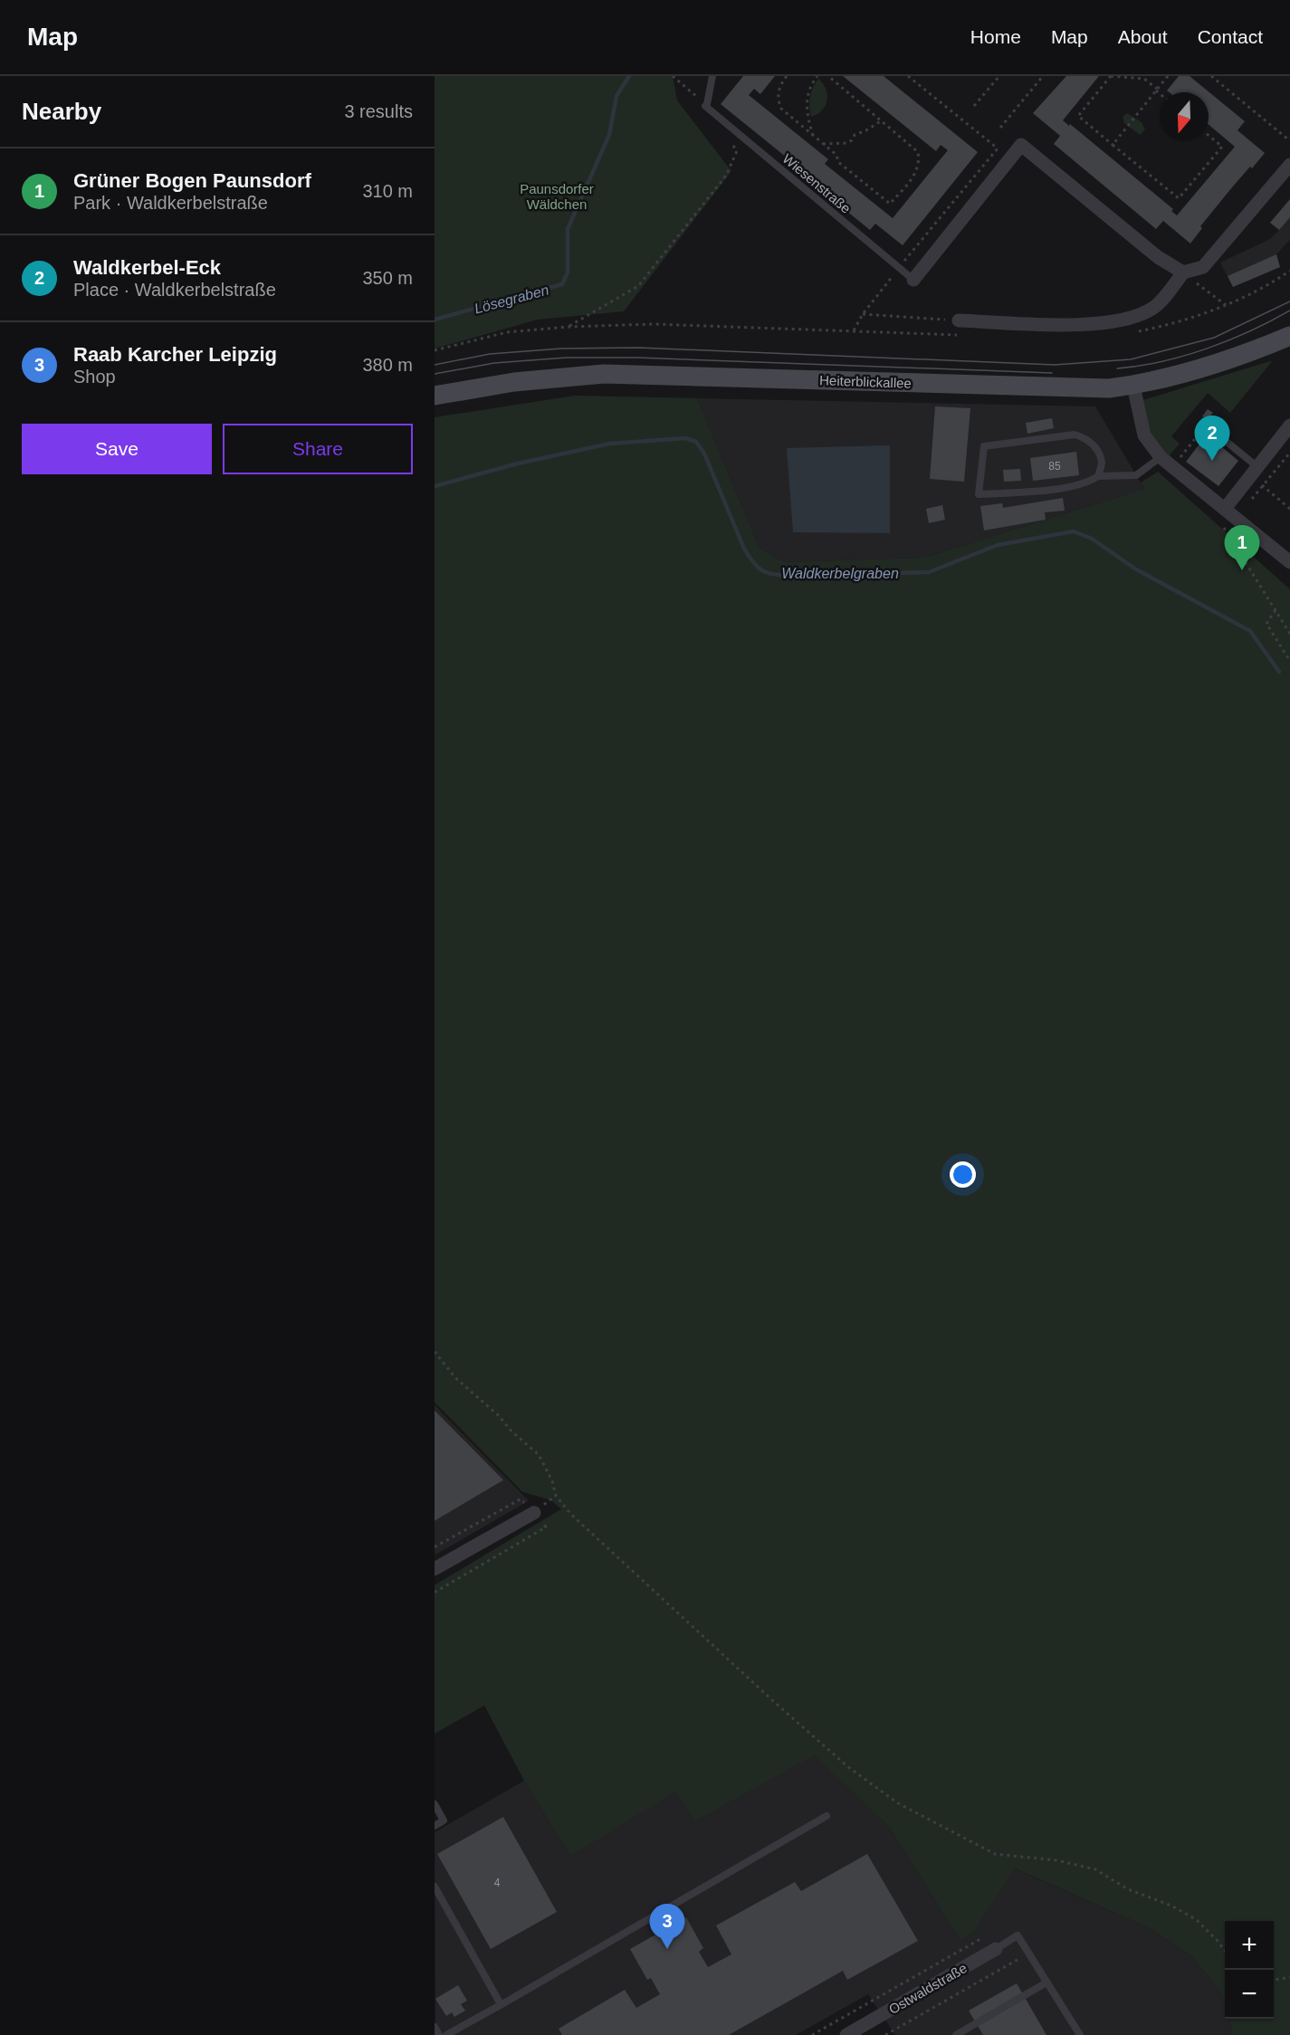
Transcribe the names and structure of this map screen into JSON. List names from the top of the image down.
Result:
{
  "streets": {
    "main road": ["Heiterblickallee"],
    "street": ["Ostwaldstraße"],
    "lane": ["Wiesenstraße"]
  },
  "water": ["Lösegraben", "Waldkerbelgraben"],
  "parks": ["Paunsdorfer Wäldchen"],
  "house_numbers": ["85", "4"],
  "north": "bottom",
  "page": {
    "header": "Map",
    "nav": [
      "Home",
      "Map",
      "About",
      "Contact"
    ],
    "heading": ["Nearby", "3 results"],
    "list": [
      {
        "mark": "1",
        "name": "Grüner Bogen Paunsdorf",
        "note": "Park · Waldkerbelstraße",
        "value": "310 m"
      },
      {
        "mark": "2",
        "name": "Waldkerbel-Eck",
        "note": "Place · Waldkerbelstraße",
        "value": "350 m"
      },
      {
        "mark": "3",
        "name": "Raab Karcher Leipzig",
        "note": "Shop",
        "value": "380 m"
      }
    ],
    "buttons": ["Save", "Share"],
    "pins": ["2", "1", "3"],
    "map_buttons": ["+", "−"]
  }
}
